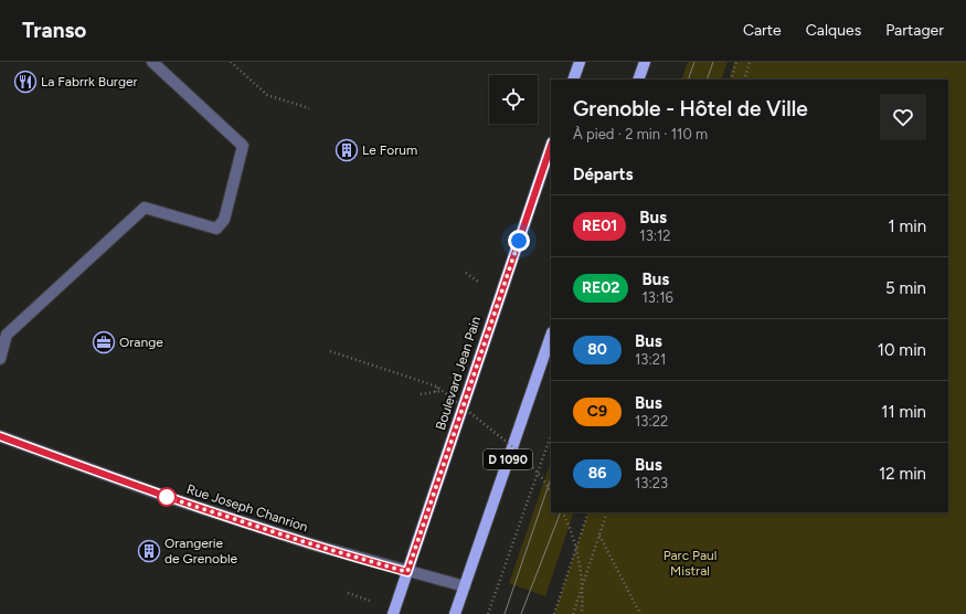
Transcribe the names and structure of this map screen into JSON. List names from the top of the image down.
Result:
{
  "streets": {
    "main road": ["Boulevard Jean Pain", "D 1090"],
    "street": ["Rue Joseph Chanrion"]
  },
  "crossings": [
    ["Boulevard Jean Pain", "Rue Joseph Chanrion"],
    ["D 1090", "Rue Joseph Chanrion"]
  ],
  "parks": ["Parc Paul Mistral"],
  "places": {
    "restaurant": ["La Fabrrk Burger"],
    "building": ["Le Forum", "Orangerie de Grenoble"],
    "office": ["Orange"]
  },
  "lines": ["bus line RE01"],
  "page": {
    "header": "Transo",
    "nav": ["Carte", "Calques", "Partager"],
    "heading": [
      ["Grenoble - Hôtel de Ville", "À pied · 2 min · 110 m"],
      "Départs"
    ],
    "list": [
      {
        "mark": "RE01",
        "name": "Bus",
        "note": "13:12",
        "value": "1 min"
      },
      {
        "mark": "RE02",
        "name": "Bus",
        "note": "13:16",
        "value": "5 min"
      },
      {
        "mark": "80",
        "name": "Bus",
        "note": "13:21",
        "value": "10 min"
      },
      {
        "mark": "C9",
        "name": "Bus",
        "note": "13:22",
        "value": "11 min"
      },
      {
        "mark": "86",
        "name": "Bus",
        "note": "13:23",
        "value": "12 min"
      }
    ]
  }
}
